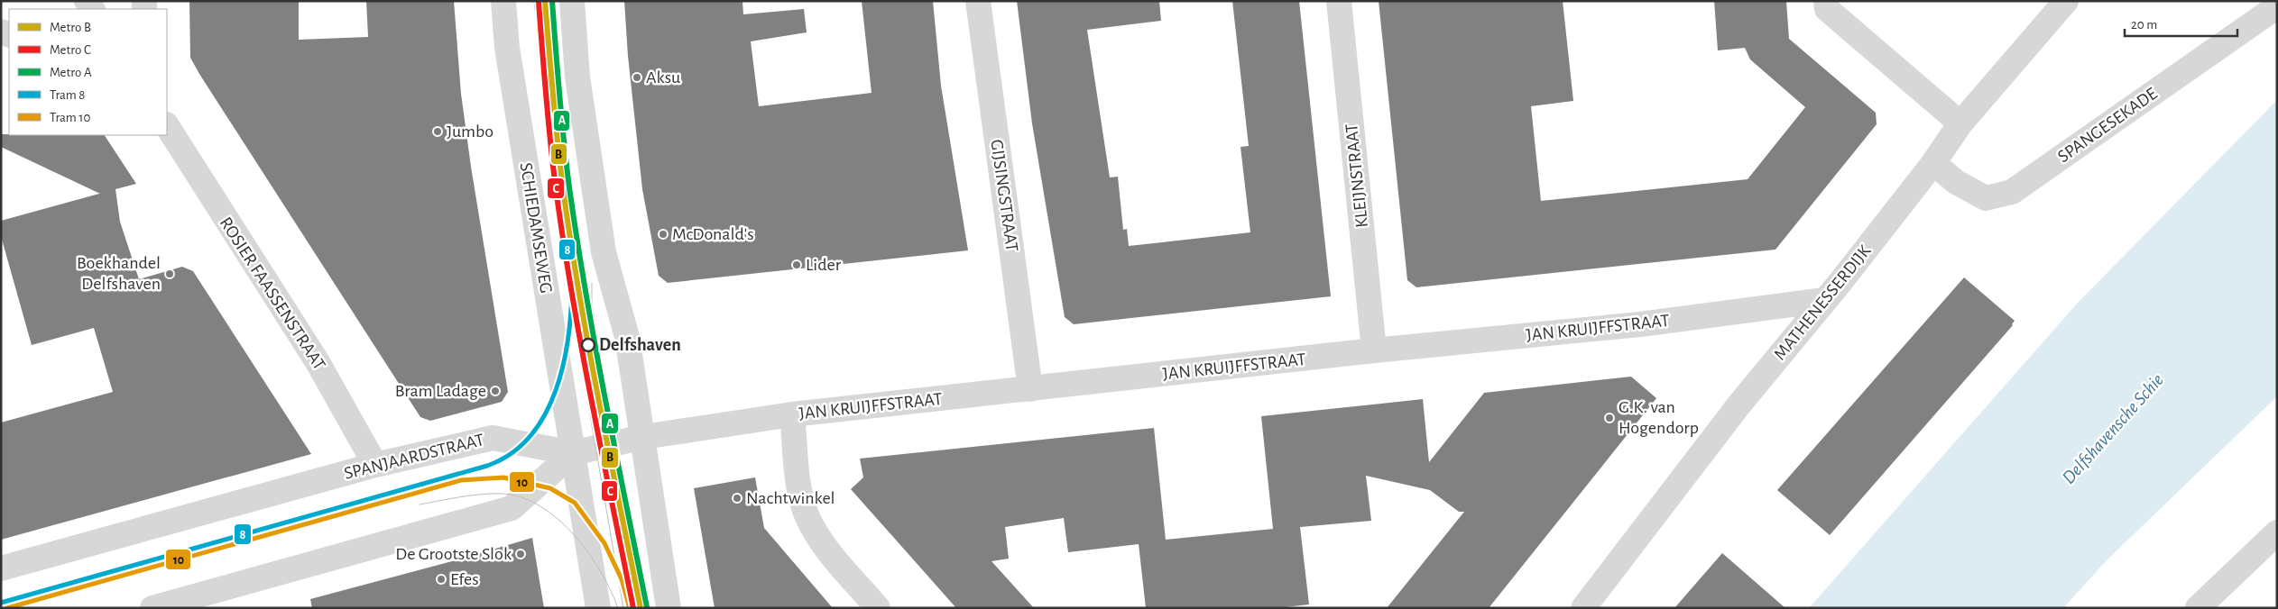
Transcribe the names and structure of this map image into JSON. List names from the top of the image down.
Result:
{
  "streets": {
    "street": [
      "SPANGESEKADE",
      "KLEIJNSTRAAT",
      "GIJSINGSTRAAT",
      "SCHIEDAMSEWEG",
      "ROSIER FAASSENSTRAAT",
      "MATHENESSERDIJK",
      "JAN KRUIJFFSTRAAT",
      "SPANJAARDSTRAAT"
    ]
  },
  "crossings": [
    ["SPANGESEKADE", "MATHENESSERDIJK"],
    ["KLEIJNSTRAAT", "JAN KRUIJFFSTRAAT"],
    ["GIJSINGSTRAAT", "JAN KRUIJFFSTRAAT"],
    ["SCHIEDAMSEWEG", "SPANJAARDSTRAAT"],
    ["ROSIER FAASSENSTRAAT", "SPANJAARDSTRAAT"],
    ["MATHENESSERDIJK", "JAN KRUIJFFSTRAAT"]
  ],
  "water": ["Delfshavensche Schie"],
  "places": [
    "Aksu",
    "Jumbo",
    "McDonald's",
    "Lider",
    "Boekhandel Delfshaven",
    "Delfshaven",
    "Bram Ladage",
    "G.K. van Hogendorp",
    "Nachtwinkel",
    "De Grootste Slok",
    "Efes"
  ],
  "lines": [
    "metro line B",
    "metro line A",
    "tram line 8",
    "metro line C",
    "tram line 10"
  ],
  "legend": [
    "Metro B",
    "Metro C",
    "Metro A",
    "Tram 8",
    "Tram 10"
  ],
  "scale_bar": "20 m"
}
